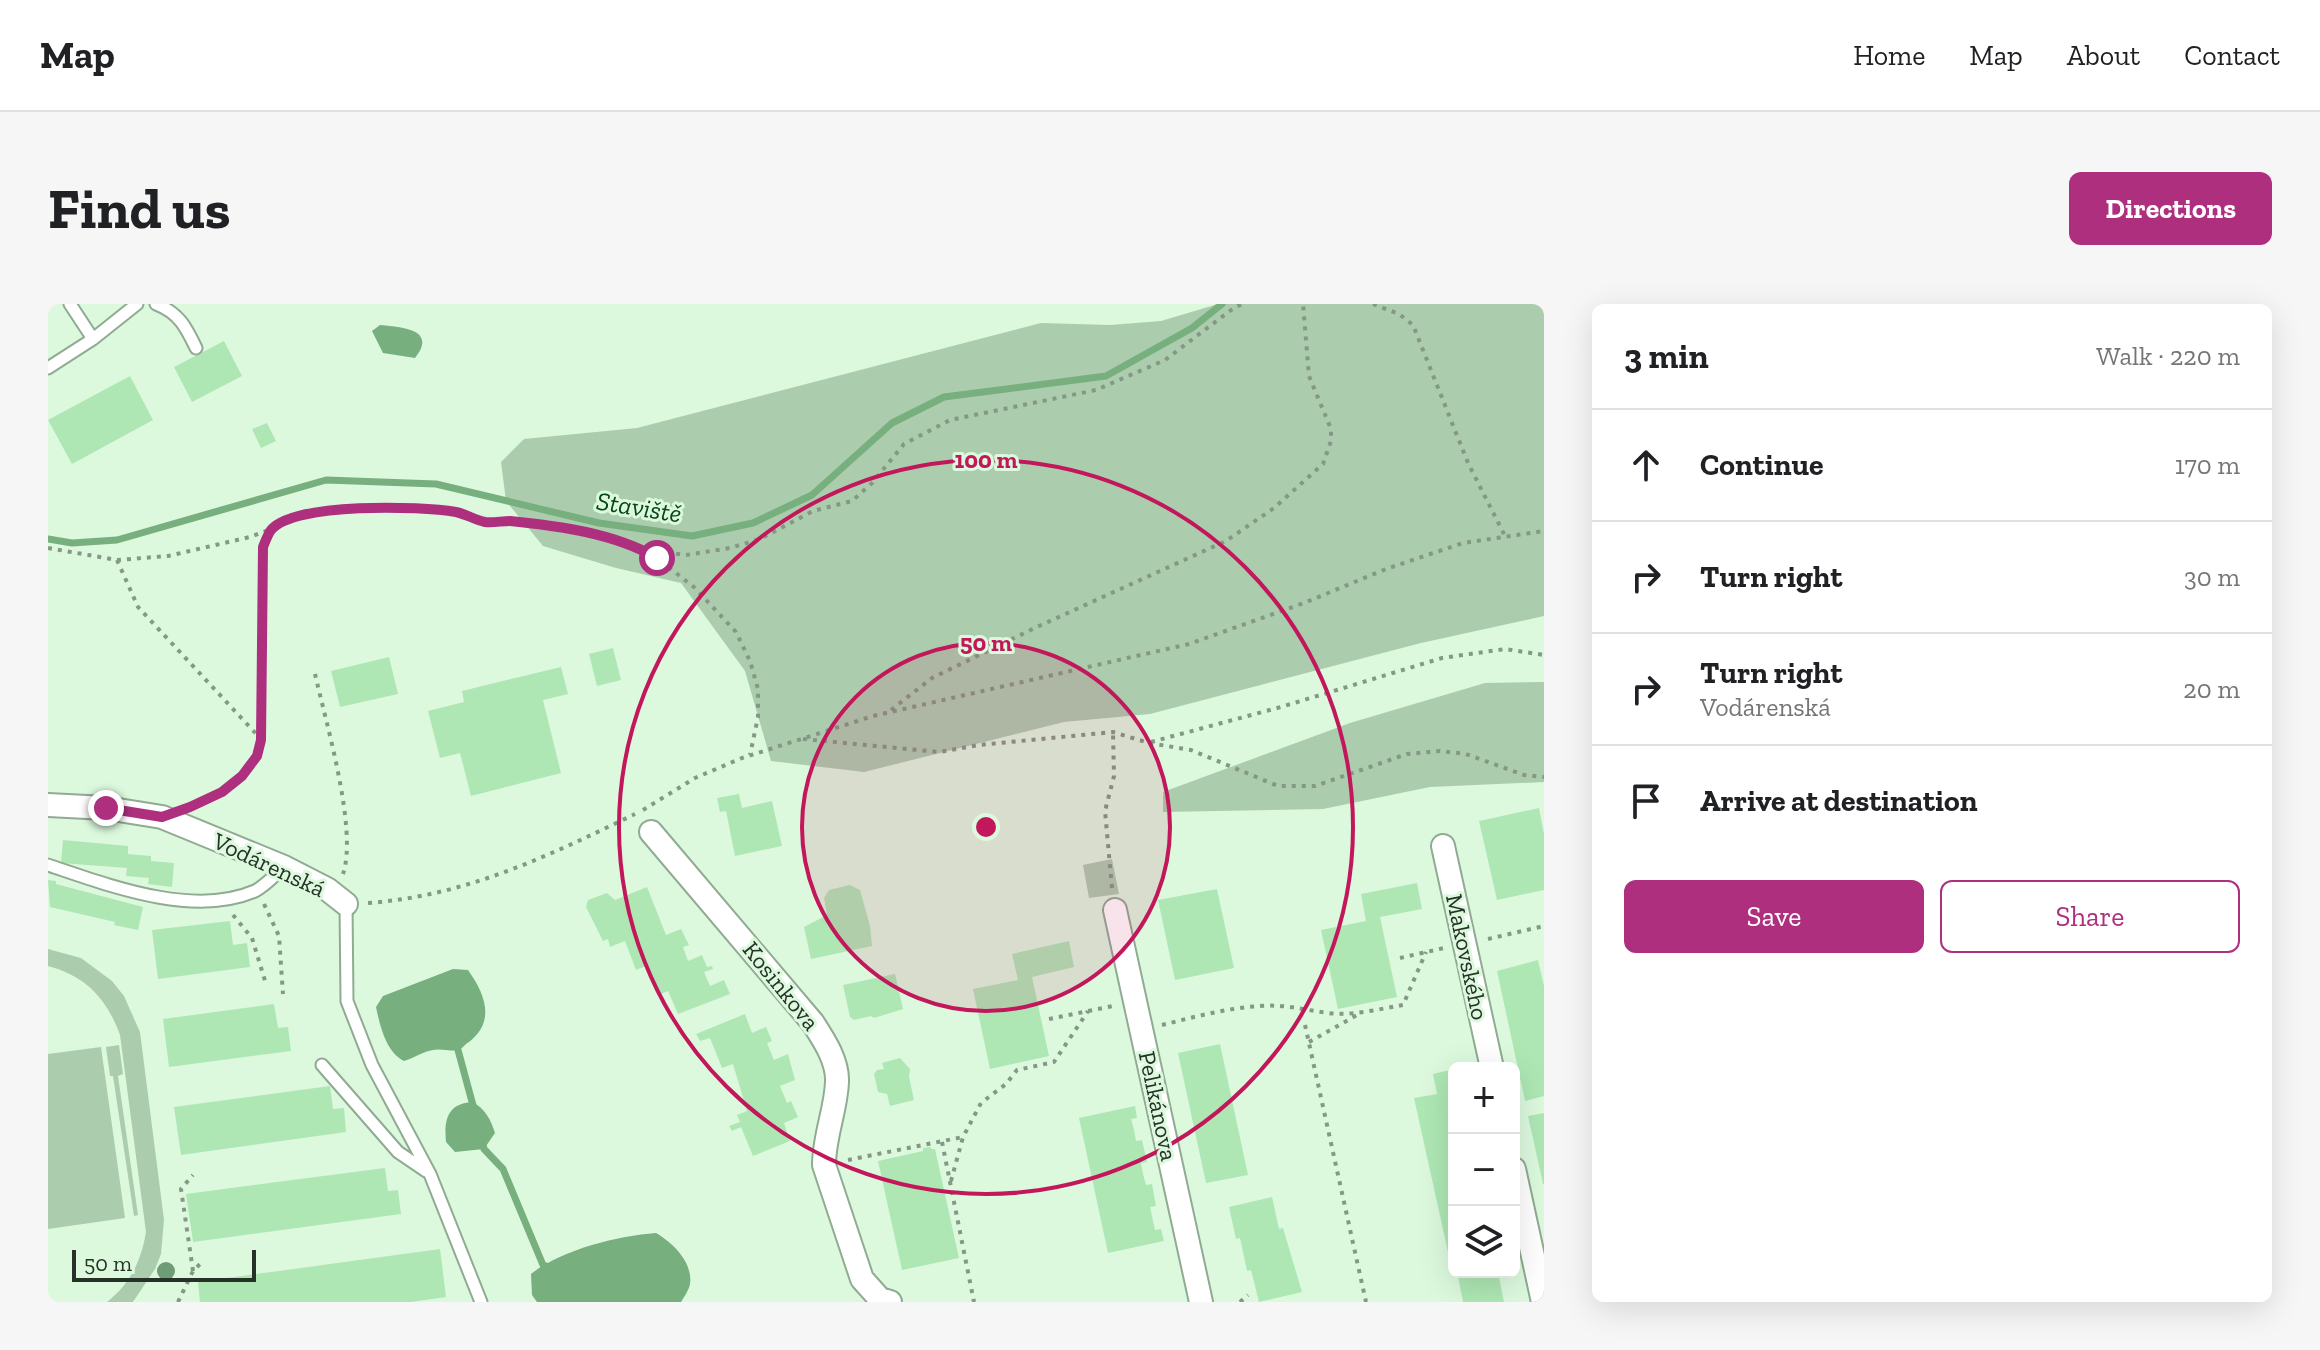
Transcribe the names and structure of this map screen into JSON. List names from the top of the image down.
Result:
{
  "streets": {
    "street": [
      "Vodárenská",
      "Makovského",
      "Kosinkova",
      "Pelikánova"
    ]
  },
  "water": ["Staviště"],
  "scale_bar": "50 m",
  "page": {
    "header": "Map",
    "nav": [
      "Home",
      "Map",
      "About",
      "Contact"
    ],
    "buttons": [
      "Directions",
      ["Save", "Share"]
    ],
    "title": "Find us",
    "heading": ["3 min", "Walk · 220 m"],
    "list": [
      ["Continue", "170 m"],
      ["Turn right", "30 m"],
      ["Turn right", "Vodárenská", "20 m"],
      "Arrive at destination"
    ],
    "map_buttons": ["+", "−"],
    "scale": "50 m"
  },
  "rings": ["100 m", "50 m"]
}
